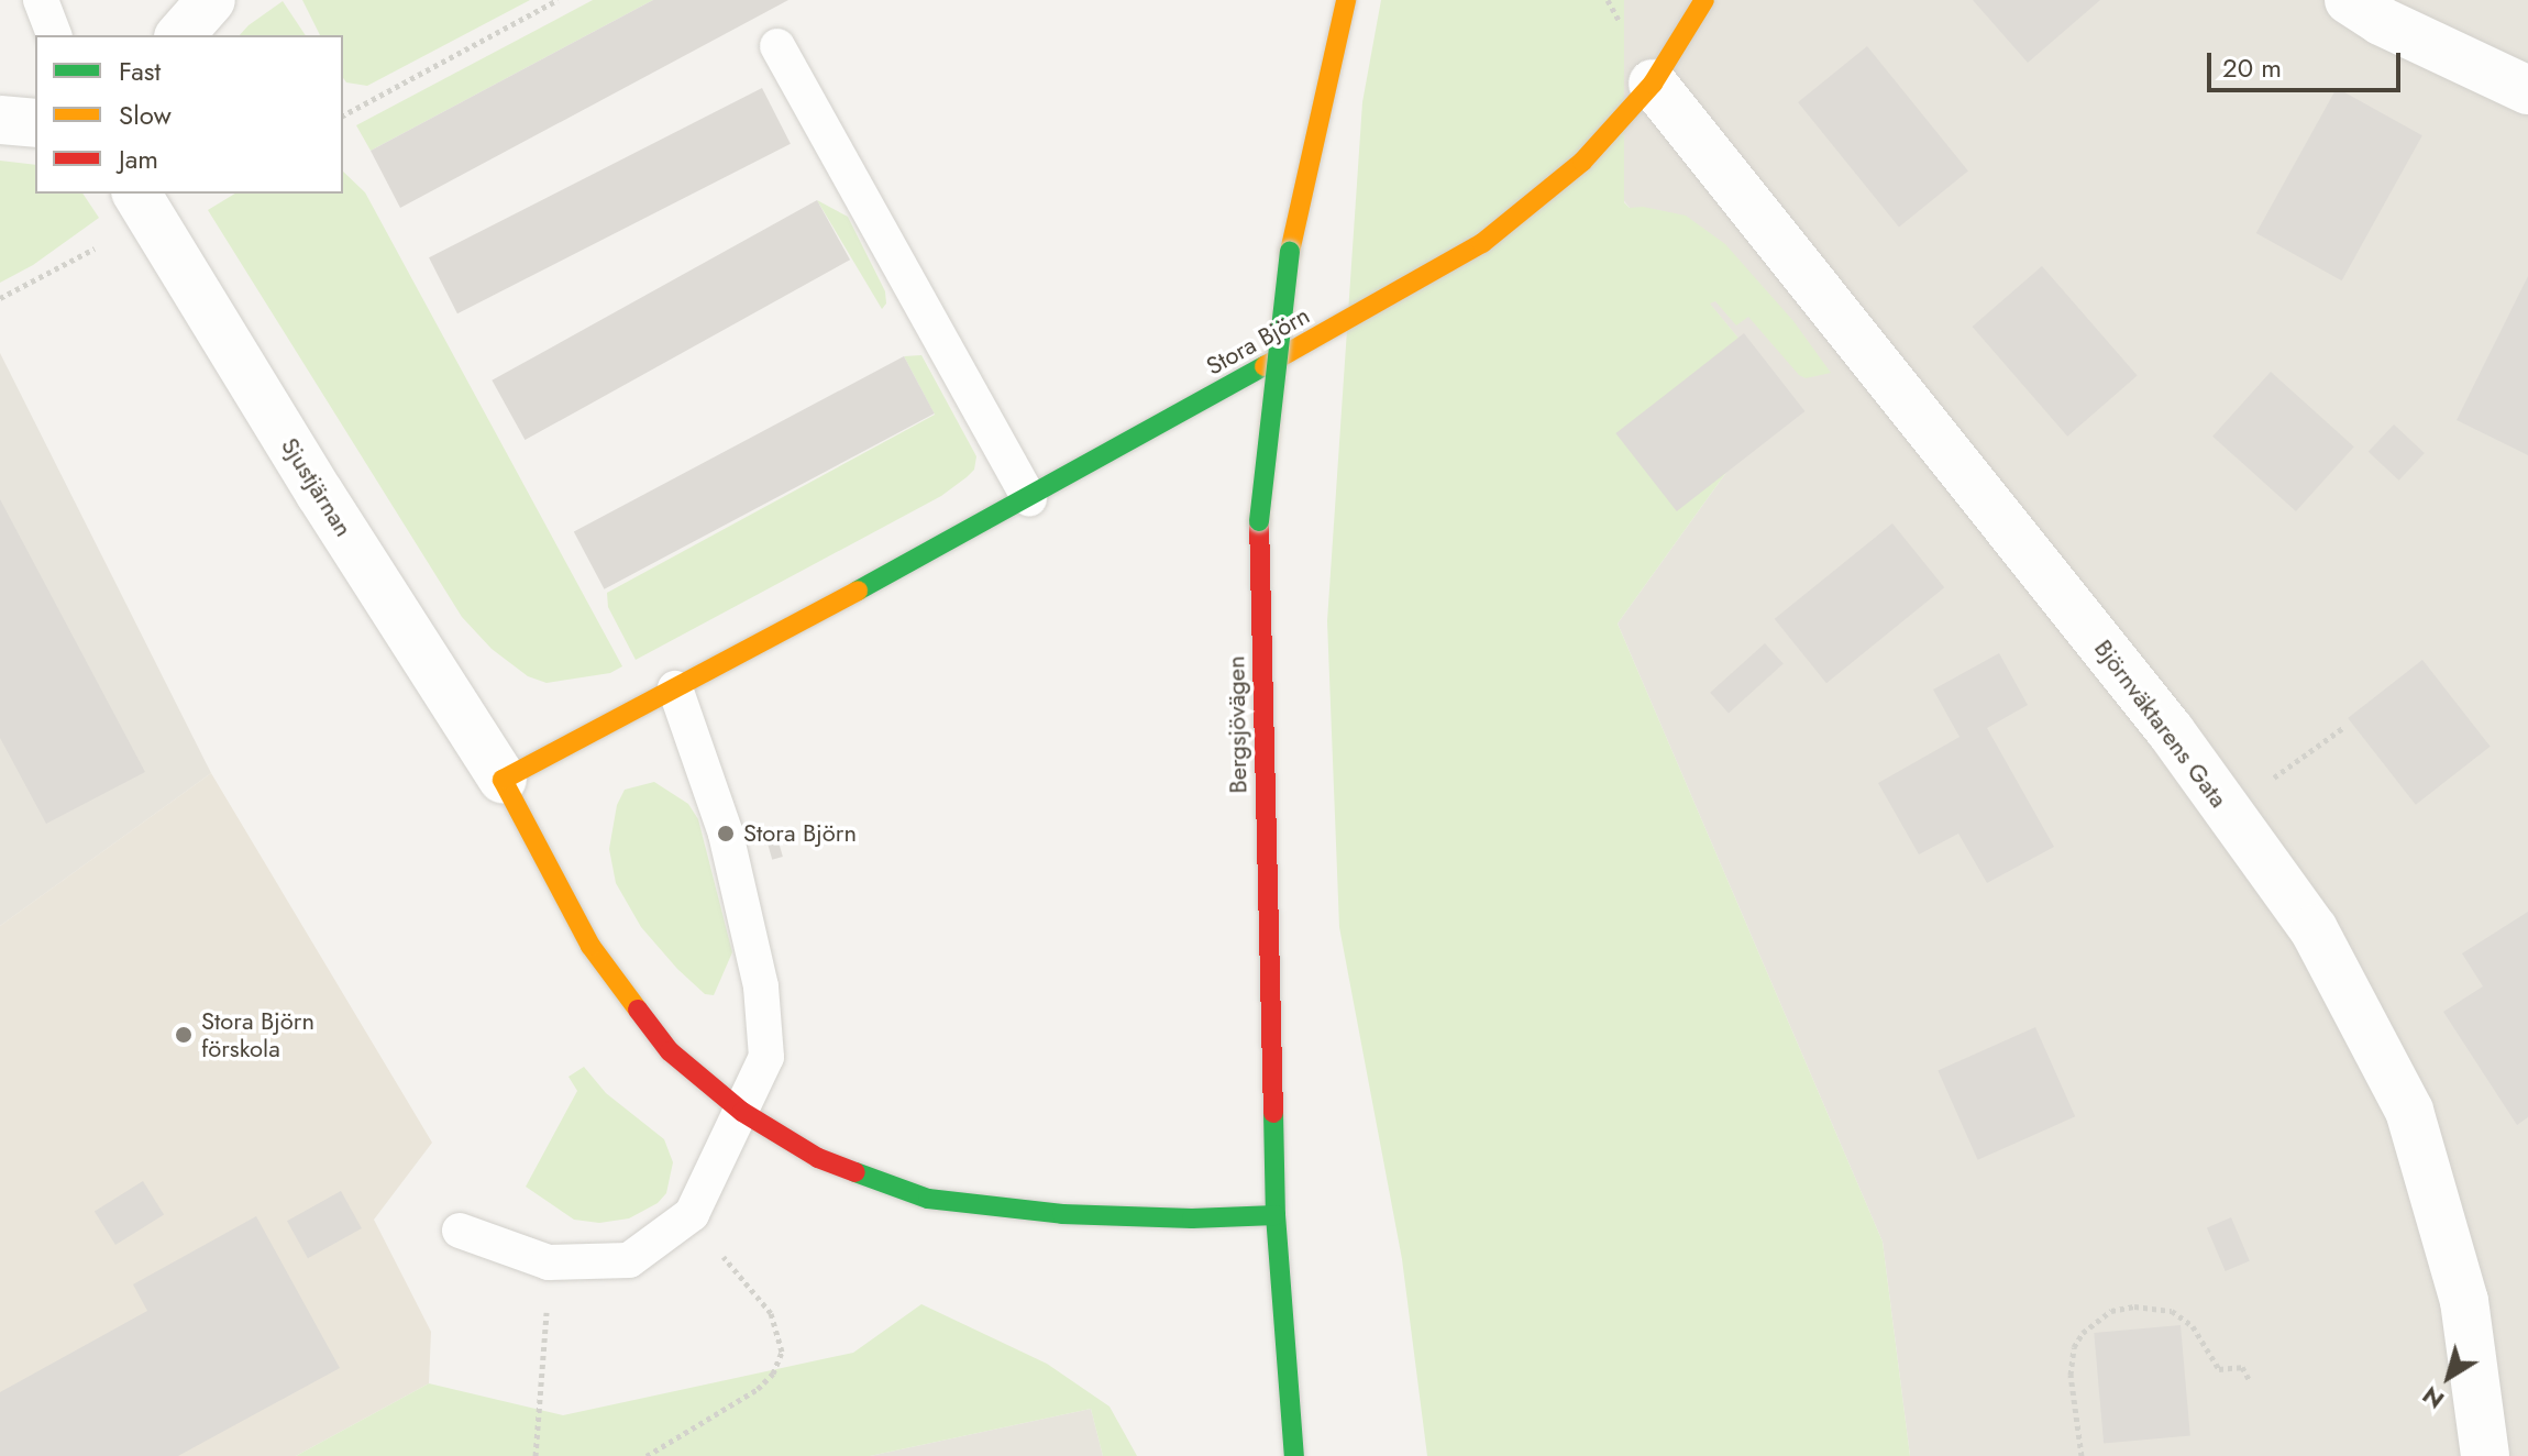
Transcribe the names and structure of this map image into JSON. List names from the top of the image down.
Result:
{
  "streets": {
    "street": [
      "Stora Björn",
      "Sjustjärnan",
      "Björnväktarens Gata",
      "Bergsjövägen"
    ]
  },
  "crossings": [
    ["Stora Björn", "Sjustjärnan"],
    ["Stora Björn", "Björnväktarens Gata"]
  ],
  "places": ["Stora Björn", "Stora Björn förskola"],
  "legend": ["Fast", "Slow", "Jam"],
  "scale_bar": "20 m",
  "north": "bottom left"
}
